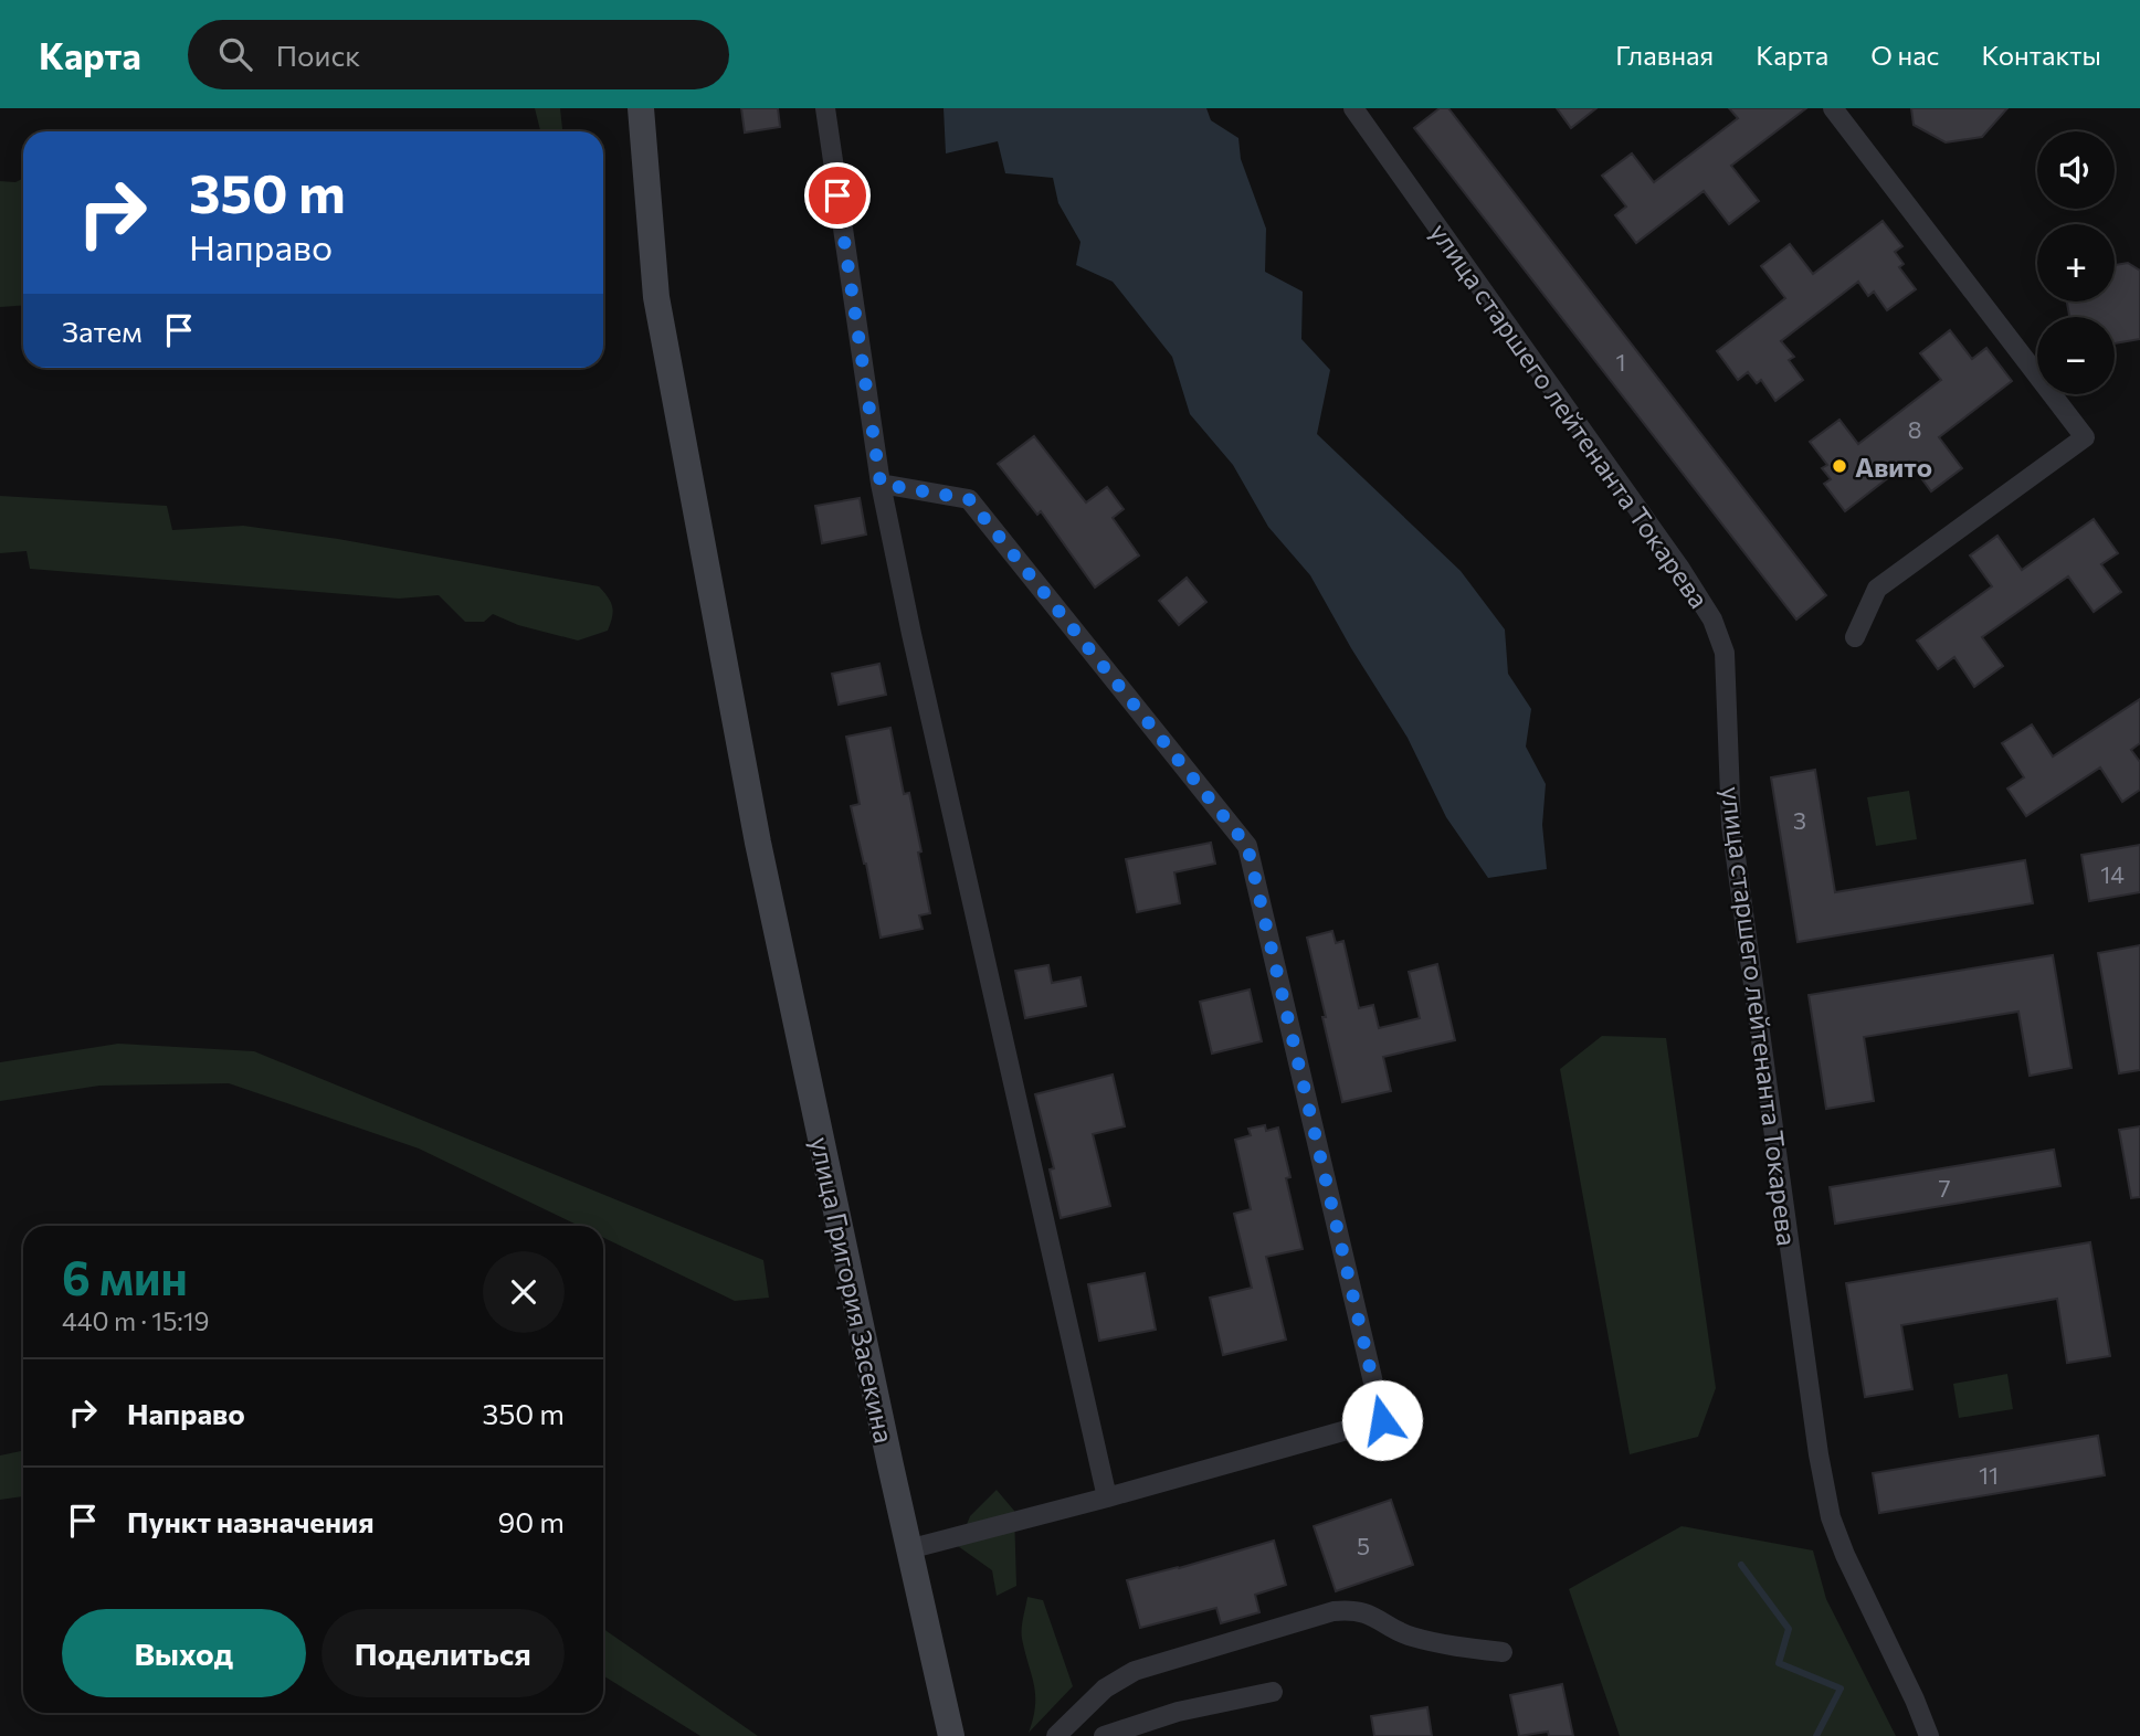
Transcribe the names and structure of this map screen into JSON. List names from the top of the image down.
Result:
{
  "streets": {
    "main road": ["улица Григория Засекина"],
    "street": ["улица старшего лейтенанта Токарева"]
  },
  "places": ["Авито"],
  "house_numbers": [
    "1",
    "8",
    "3",
    "14",
    "7",
    "11",
    "5"
  ],
  "page": {
    "header": "Карта",
    "search": "Поиск",
    "nav": [
      "Главная",
      "Карта",
      "О нас",
      "Контакты"
    ],
    "map_buttons": ["+", "−"],
    "turn": ["350 m", "Направо"],
    "then": "Затем",
    "heading": ["6 мин", "440 m · 15:19"],
    "list": [
      {
        "name": "Направо",
        "value": "350 m"
      },
      {
        "name": "Пункт назначения",
        "value": "90 m"
      }
    ],
    "buttons": ["Выход", "Поделиться"]
  }
}
